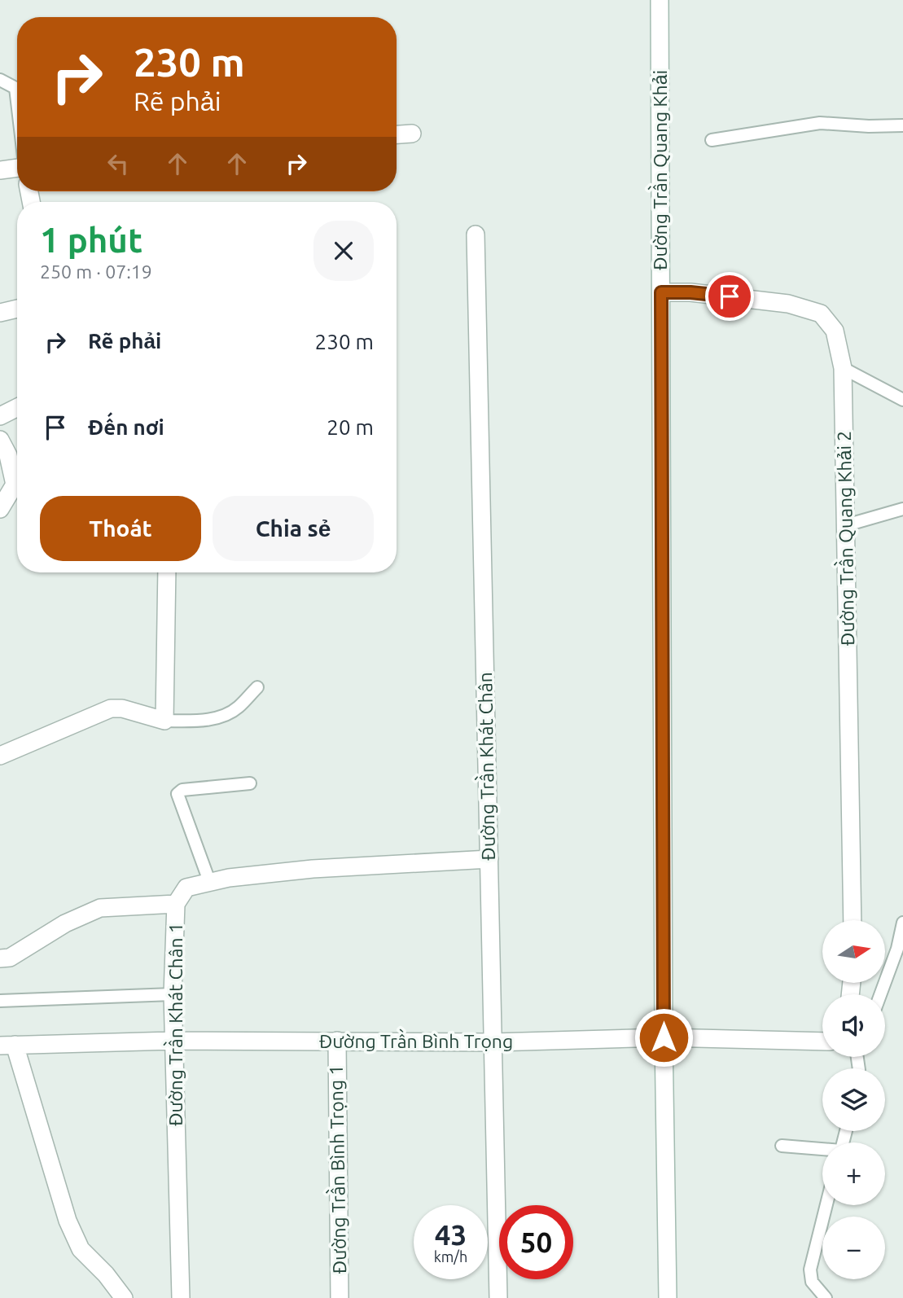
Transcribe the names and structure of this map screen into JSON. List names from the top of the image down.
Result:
{
  "streets": {
    "street": [
      "Đường Trần Quang Khải",
      "Đường Trần Quang Khải 2",
      "Đường Trần Khát Chân",
      "Đường Trần Khát Chân 1",
      "Đường Trần Bình Trọng",
      "Đường Trần Bình Trọng 1"
    ]
  },
  "crossings": [
    ["Đường Trần Quang Khải", "Đường Trần Quang Khải 2"],
    ["Đường Trần Quang Khải", "Đường Trần Bình Trọng"],
    ["Đường Trần Khát Chân", "Đường Trần Khát Chân 1"],
    ["Đường Trần Khát Chân", "Đường Trần Bình Trọng"],
    ["Đường Trần Khát Chân 1", "Đường Trần Bình Trọng"],
    ["Đường Trần Bình Trọng", "Đường Trần Bình Trọng 1"]
  ],
  "north": "right",
  "page": {
    "turn": ["230 m", "Rẽ phải"],
    "heading": ["1 phút", "250 m · 07:19"],
    "list": [
      {
        "name": "Rẽ phải",
        "value": "230 m"
      },
      {
        "name": "Đến nơi",
        "value": "20 m"
      }
    ],
    "buttons": ["Thoát", "Chia sẻ"],
    "map_buttons": ["+", "−"],
    "speed": "43 km/h",
    "limit": "50"
  }
}
